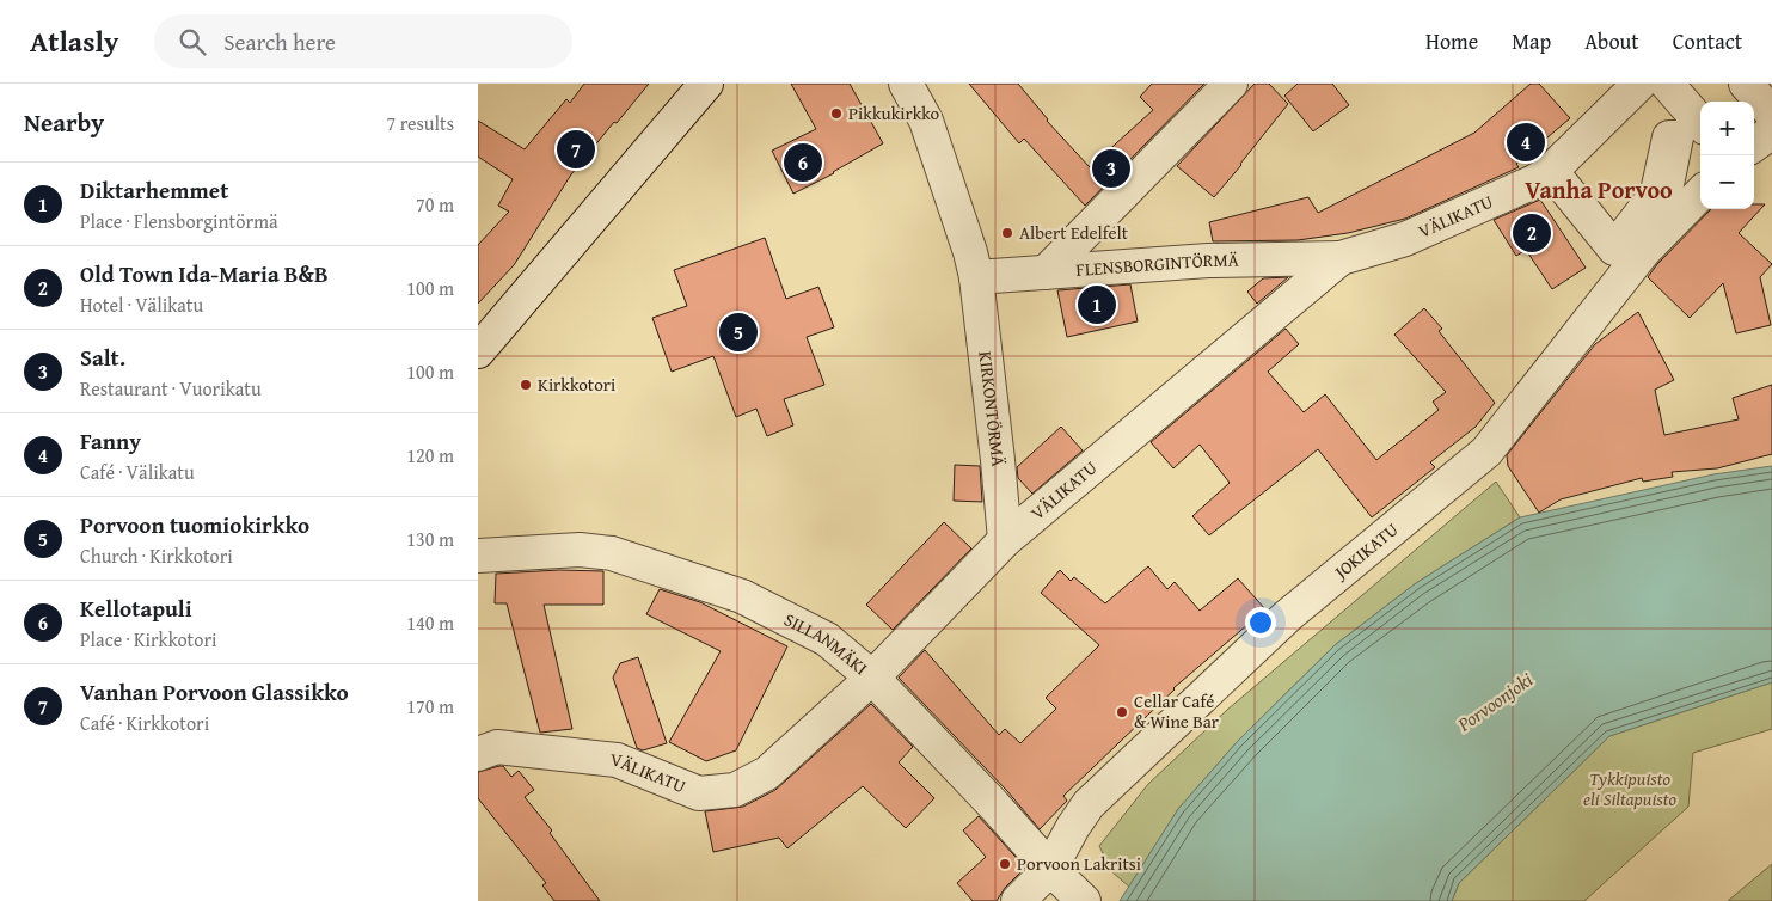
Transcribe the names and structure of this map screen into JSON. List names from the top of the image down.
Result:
{
  "streets": {
    "street": [
      "VÄLIKATU",
      "FLENSBORGINTÖRMÄ",
      "KIRKONTÖRMÄ",
      "JOKIKATU",
      "SILLANMÄKI"
    ]
  },
  "crossings": [
    ["VÄLIKATU", "FLENSBORGINTÖRMÄ"],
    ["VÄLIKATU", "KIRKONTÖRMÄ"],
    ["VÄLIKATU", "SILLANMÄKI"],
    ["FLENSBORGINTÖRMÄ", "KIRKONTÖRMÄ"],
    ["JOKIKATU", "SILLANMÄKI"]
  ],
  "districts": ["Vanha Porvoo"],
  "water": ["Porvoonjoki"],
  "parks": ["Tykkipuisto eli Siltapuisto"],
  "places": [
    "Pikkukirkko",
    "Albert Edelfelt",
    "Kirkkotori",
    "Cellar Café & Wine Bar",
    "Porvoon Lakritsi"
  ],
  "page": {
    "header": "Atlasly",
    "search": "Search here",
    "nav": [
      "Home",
      "Map",
      "About",
      "Contact"
    ],
    "heading": ["Nearby", "7 results"],
    "map_buttons": ["+", "−"],
    "pins": [
      "4",
      "7",
      "6",
      "3",
      "2",
      "1",
      "5"
    ],
    "list": [
      {
        "mark": "1",
        "name": "Diktarhemmet",
        "note": "Place · Flensborgintörmä",
        "value": "70 m"
      },
      {
        "mark": "2",
        "name": "Old Town Ida-Maria B&B",
        "note": "Hotel · Välikatu",
        "value": "100 m"
      },
      {
        "mark": "3",
        "name": "Salt.",
        "note": "Restaurant · Vuorikatu",
        "value": "100 m"
      },
      {
        "mark": "4",
        "name": "Fanny",
        "note": "Café · Välikatu",
        "value": "120 m"
      },
      {
        "mark": "5",
        "name": "Porvoon tuomiokirkko",
        "note": "Church · Kirkkotori",
        "value": "130 m"
      },
      {
        "mark": "6",
        "name": "Kellotapuli",
        "note": "Place · Kirkkotori",
        "value": "140 m"
      },
      {
        "mark": "7",
        "name": "Vanhan Porvoon Glassikko",
        "note": "Café · Kirkkotori",
        "value": "170 m"
      }
    ]
  }
}
